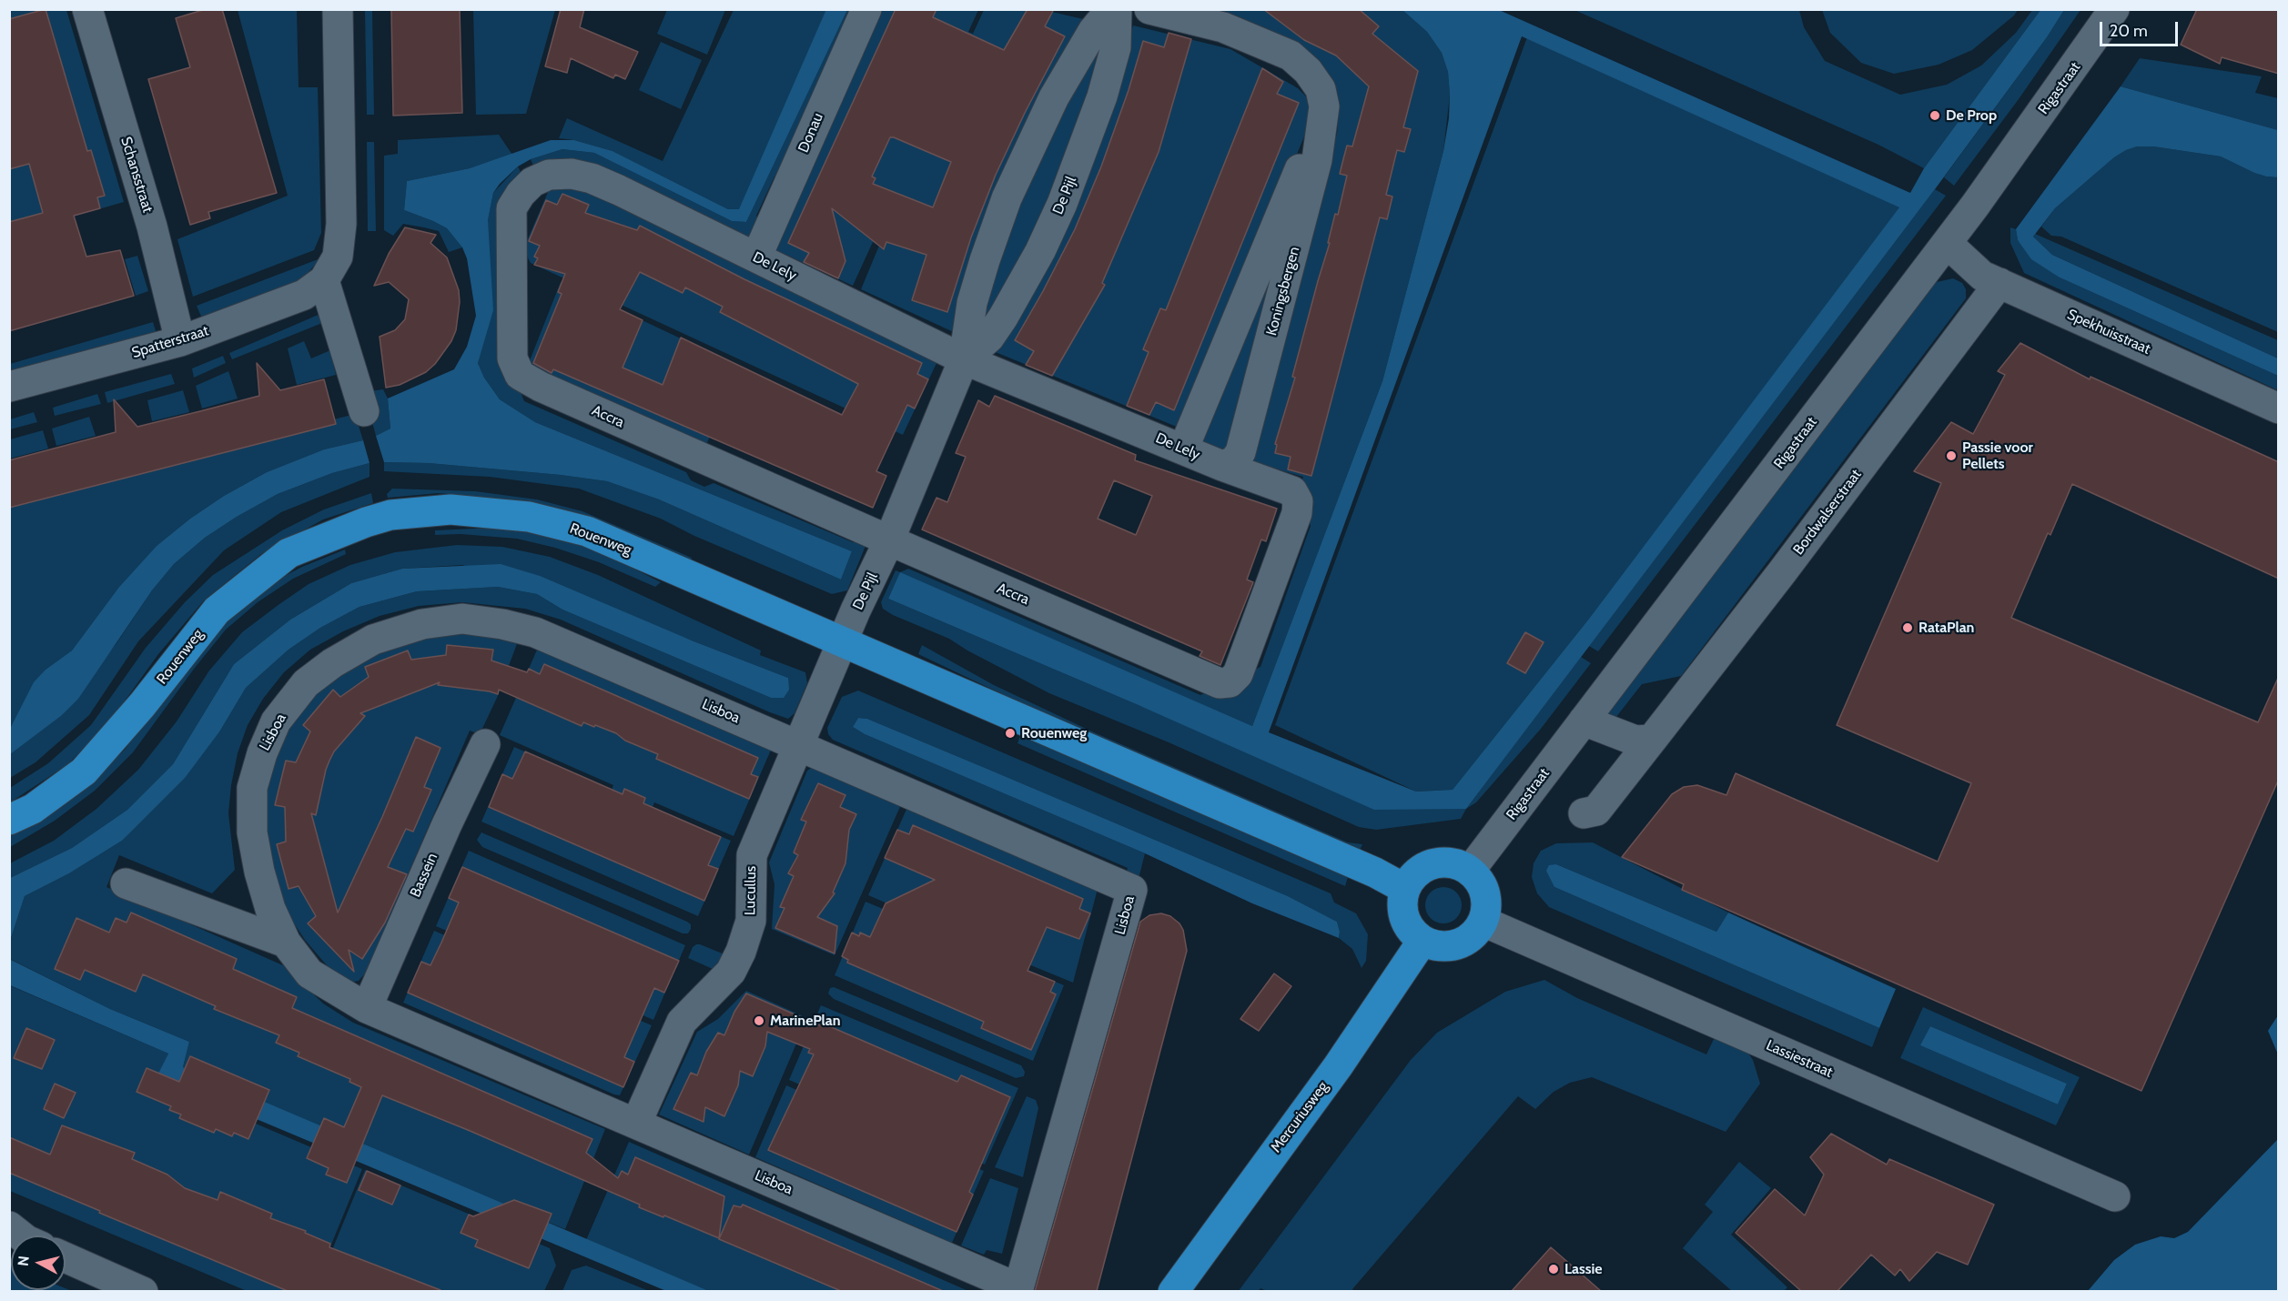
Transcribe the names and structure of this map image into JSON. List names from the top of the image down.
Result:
{
  "streets": {
    "main road": ["Rouenweg", "Mercuriusweg"],
    "street": [
      "Rigastraat",
      "Donau",
      "Schansstraat",
      "De Pijl",
      "De Lely",
      "Koningsbergen",
      "Spekhuisstraat",
      "Spatterstraat",
      "Accra",
      "Bordwalserstraat",
      "Lisboa",
      "Bassein",
      "Lucullus",
      "Lassiestraat"
    ]
  },
  "crossings": [
    ["Rigastraat", "Spekhuisstraat"],
    ["Rigastraat", "Rouenweg"],
    ["Rigastraat", "Lassiestraat"],
    ["Rigastraat", "Mercuriusweg"],
    ["Donau", "De Lely"],
    ["Schansstraat", "Spatterstraat"],
    ["De Pijl", "De Lely"],
    ["De Pijl", "Accra"],
    ["De Pijl", "Rouenweg"],
    ["De Pijl", "Lucullus"],
    ["De Lely", "Koningsbergen"],
    ["De Lely", "Accra"],
    ["Koningsbergen", "Accra"],
    ["Spekhuisstraat", "Bordwalserstraat"],
    ["Rouenweg", "Lucullus"],
    ["Rouenweg", "Lassiestraat"],
    ["Rouenweg", "Mercuriusweg"],
    ["Lisboa", "Bassein"],
    ["Lisboa", "Lucullus"],
    ["Lassiestraat", "Mercuriusweg"]
  ],
  "places": [
    "De Prop",
    "Passie voor Pellets",
    "RataPlan",
    "Rouenweg",
    "MarinePlan",
    "Lassie"
  ],
  "scale_bar": "20 m",
  "north": "left"
}
